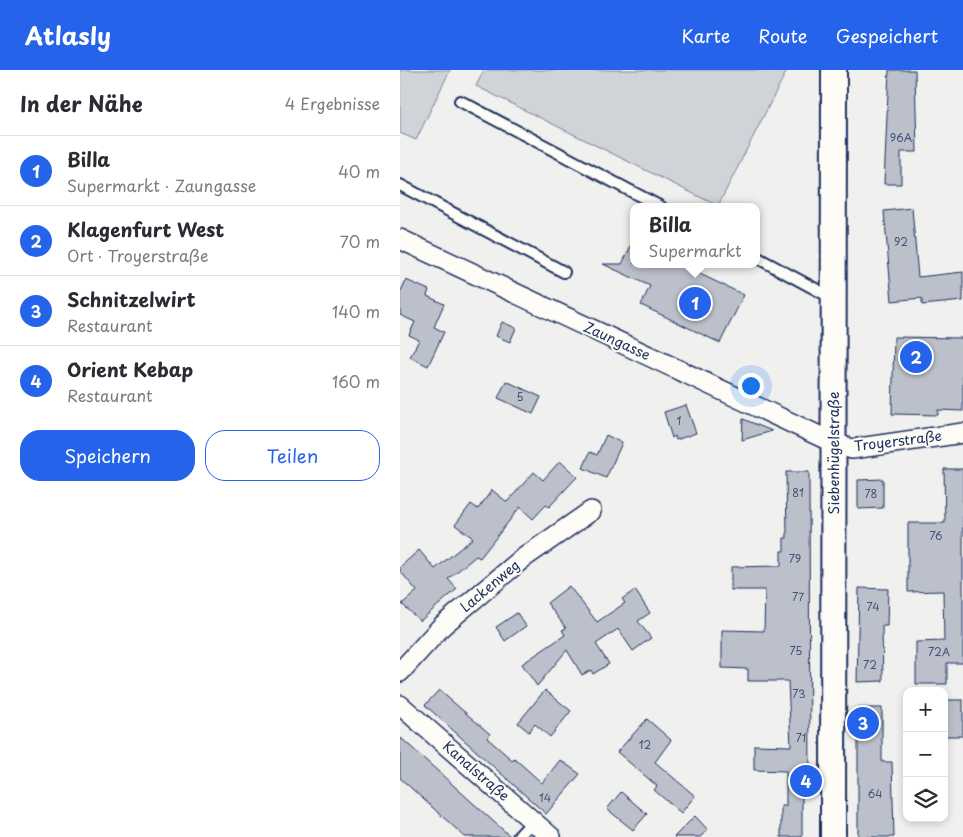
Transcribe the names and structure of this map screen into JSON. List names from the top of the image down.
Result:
{
  "streets": {
    "street": [
      "Zaungasse",
      "Troyerstraße",
      "Siebenhügelstraße",
      "Lackenweg",
      "Kanalstraße"
    ]
  },
  "crossings": [
    ["Zaungasse", "Troyerstraße"],
    ["Zaungasse", "Siebenhügelstraße"],
    ["Troyerstraße", "Siebenhügelstraße"]
  ],
  "house_numbers": [
    "96A",
    "92",
    "5",
    "1",
    "81",
    "78",
    "76",
    "79",
    "77",
    "74",
    "75",
    "72A",
    "72",
    "73",
    "71",
    "12",
    "64",
    "14"
  ],
  "page": {
    "header": "Atlasly",
    "nav": ["Karte", "Route", "Gespeichert"],
    "heading": ["In der Nähe", "4 Ergebnisse"],
    "list": [
      {
        "mark": "1",
        "name": "Billa",
        "note": "Supermarkt · Zaungasse",
        "value": "40 m"
      },
      {
        "mark": "2",
        "name": "Klagenfurt West",
        "note": "Ort · Troyerstraße",
        "value": "70 m"
      },
      {
        "mark": "3",
        "name": "Schnitzelwirt",
        "note": "Restaurant",
        "value": "140 m"
      },
      {
        "mark": "4",
        "name": "Orient Kebap",
        "note": "Restaurant",
        "value": "160 m"
      }
    ],
    "popup": ["Billa", "Supermarkt"],
    "pins": [
      "1",
      "2",
      "3",
      "4"
    ],
    "buttons": ["Speichern", "Teilen"],
    "map_buttons": ["+", "−"]
  }
}
